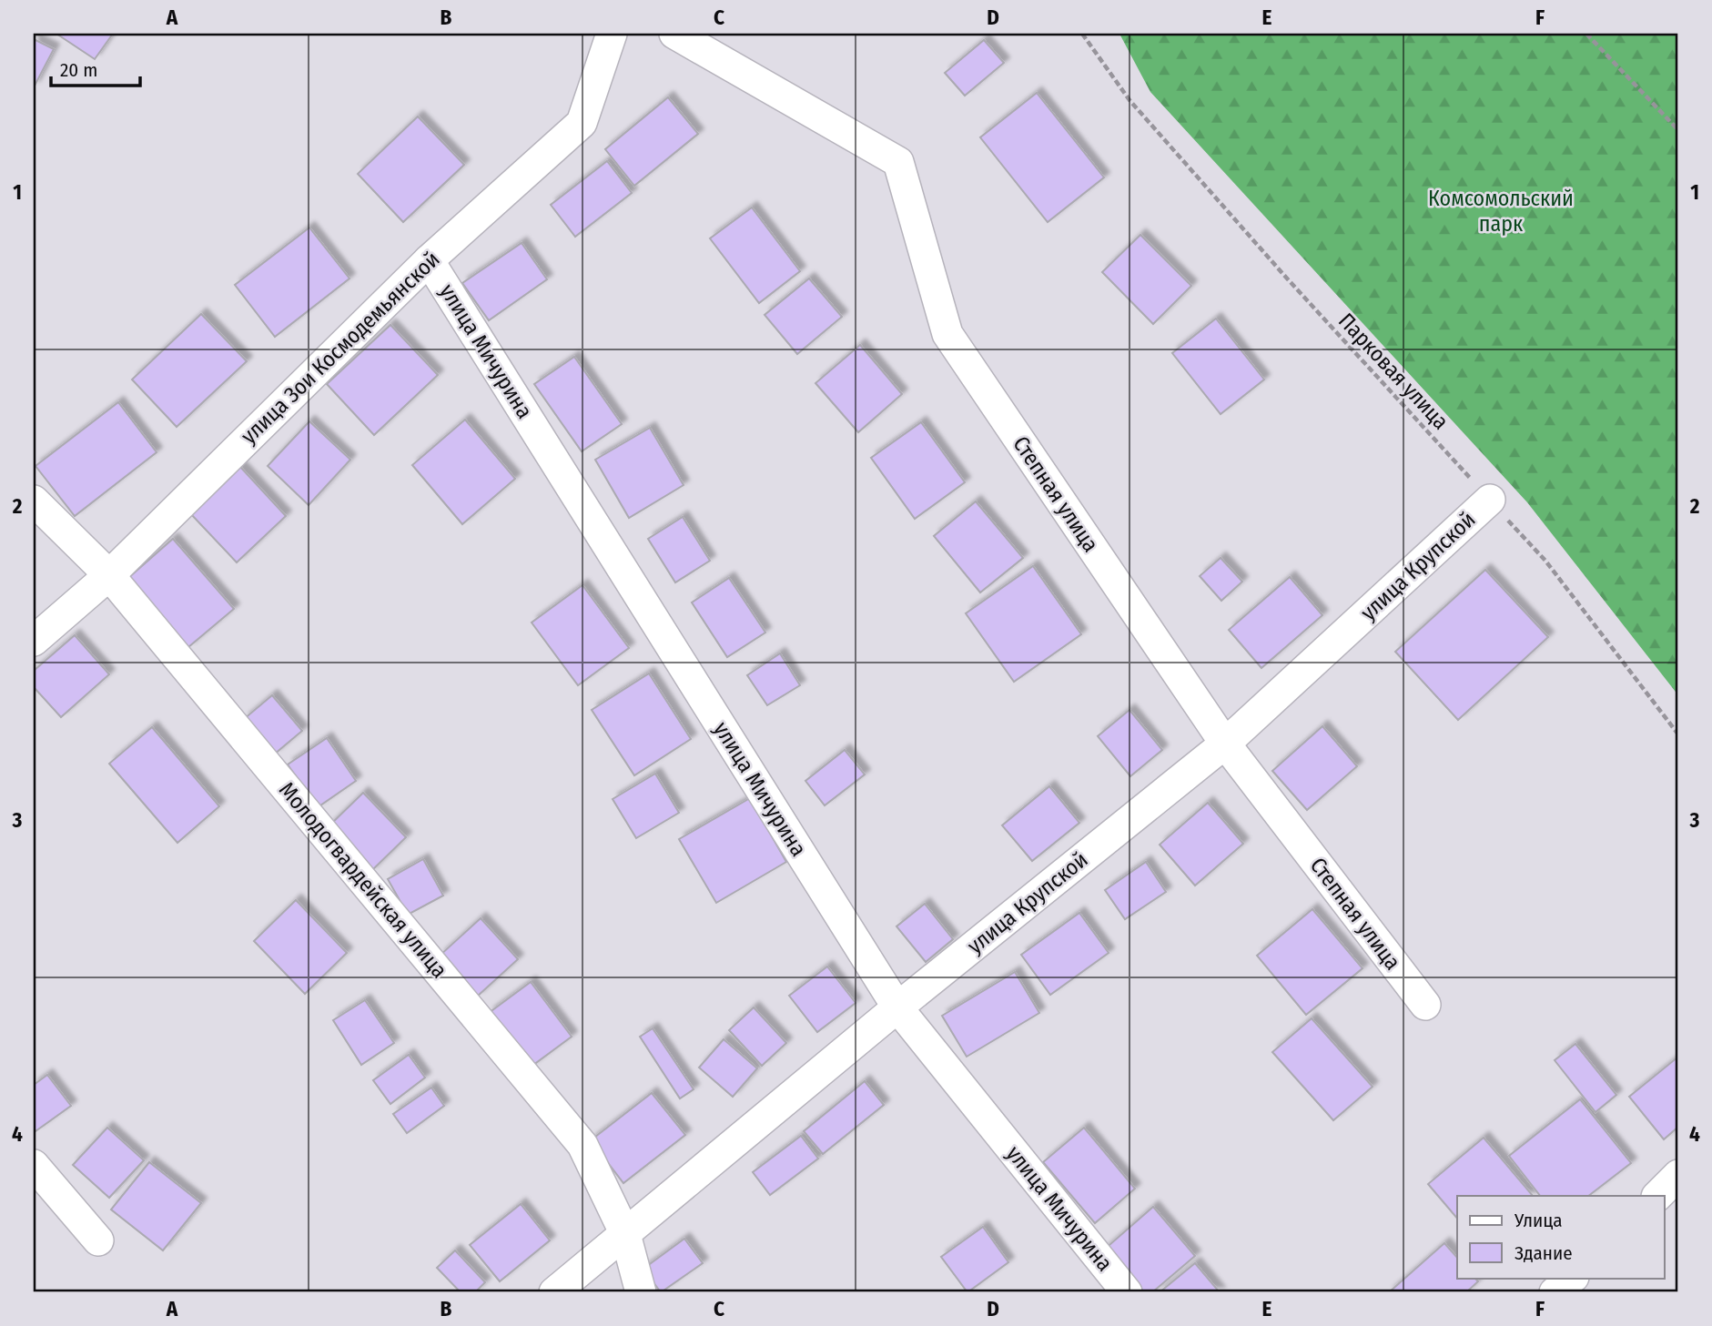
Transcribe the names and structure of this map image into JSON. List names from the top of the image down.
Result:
{
  "streets": {
    "street": [
      "улица Зои Космодемьянской",
      "улица Мичурина",
      "Степная улица",
      "улица Крупской",
      "Молодогвардейская улица"
    ],
    "path": ["Парковая улица"]
  },
  "crossings": [
    ["улица Зои Космодемьянской", "улица Мичурина"],
    ["улица Зои Космодемьянской", "Молодогвардейская улица"],
    ["улица Мичурина", "улица Крупской"],
    ["Парковая улица", "улица Крупской"],
    ["Степная улица", "улица Крупской"],
    ["улица Крупской", "Молодогвардейская улица"]
  ],
  "parks": ["Комсомольский парк"],
  "legend": ["Улица", "Здание"],
  "scale_bar": "20 m",
  "grid": {
    "columns": [
      "A",
      "B",
      "C",
      "D",
      "E",
      "F"
    ],
    "rows": [
      "1",
      "2",
      "3",
      "4"
    ]
  }
}
